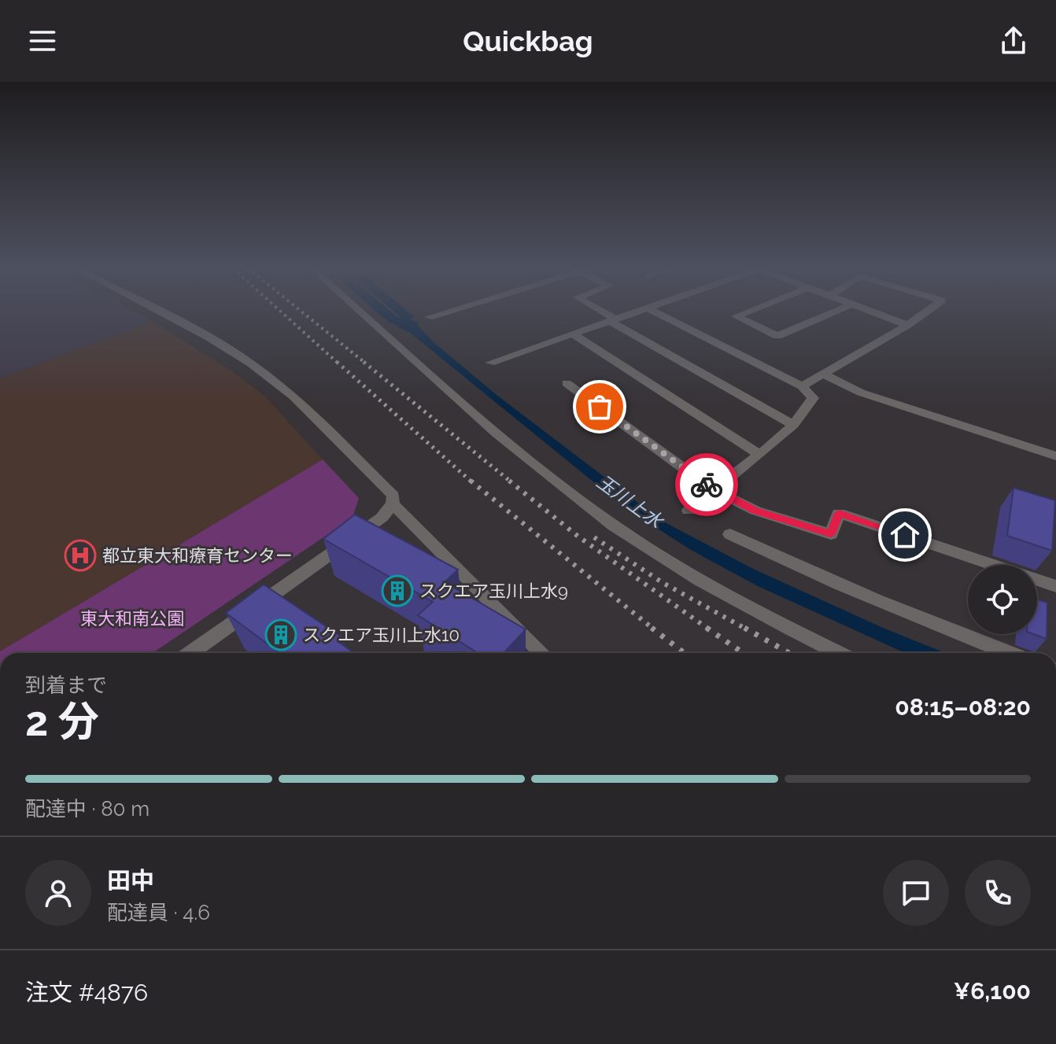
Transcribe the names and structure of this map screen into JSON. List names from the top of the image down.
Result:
{
  "water": ["玉川上水"],
  "parks": ["東大和南公園"],
  "places": {
    "hospital": ["都立東大和療育センター"],
    "building": ["スクエア玉川上水9", "スクエア玉川上水10"]
  },
  "page": {
    "header": "Quickbag",
    "heading": ["2 分", "到着まで", "08:15–08:20"],
    "panel": [
      "田中",
      "配達員 · 4.6",
      "注文 #4876",
      "¥6,100"
    ],
    "bar": "配達中 · 80 m"
  }
}
